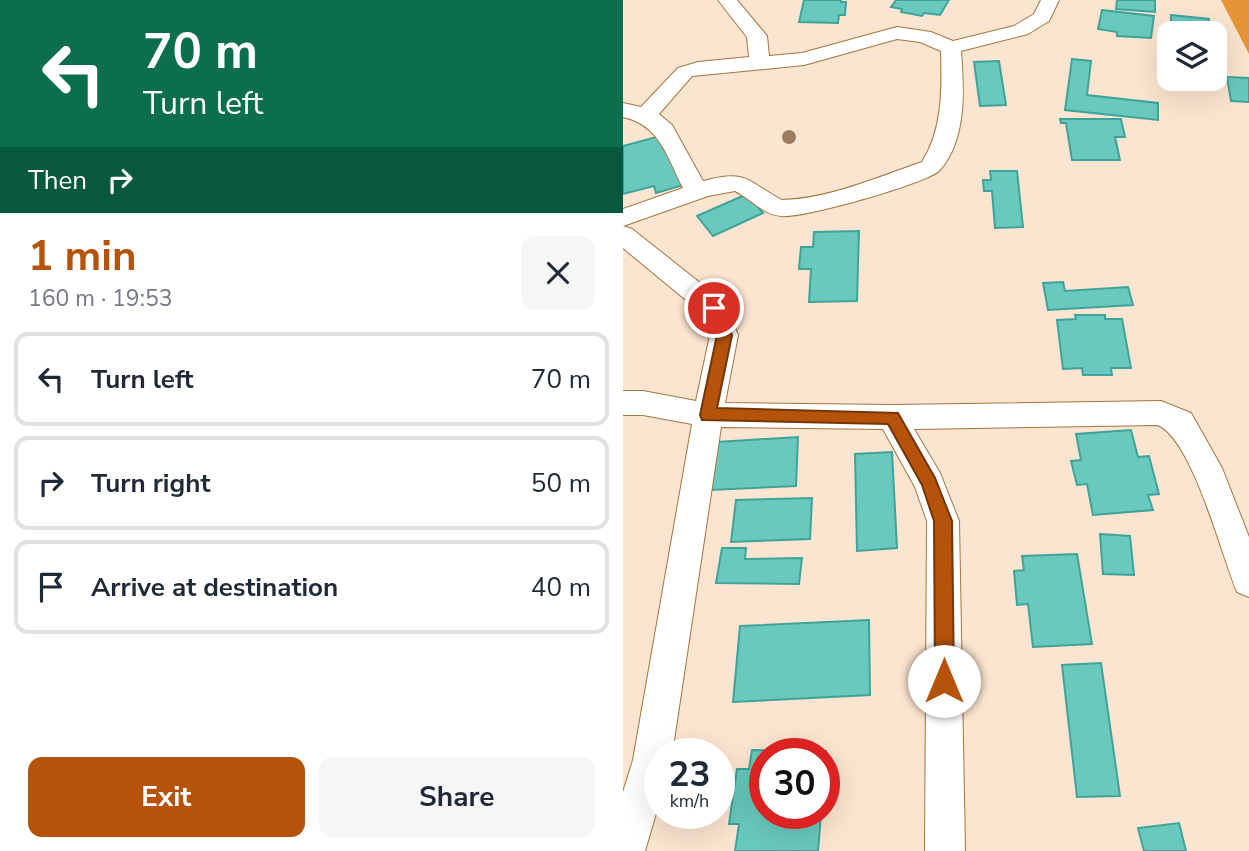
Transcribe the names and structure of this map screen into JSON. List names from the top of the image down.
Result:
{
  "page": {
    "turn": ["70 m", "Turn left"],
    "then": "Then",
    "heading": ["1 min", "160 m · 19:53"],
    "list": [
      {
        "name": "Turn left",
        "value": "70 m"
      },
      {
        "name": "Turn right",
        "value": "50 m"
      },
      {
        "name": "Arrive at destination",
        "value": "40 m"
      }
    ],
    "speed": "23 km/h",
    "limit": "30",
    "buttons": ["Exit", "Share"]
  }
}
